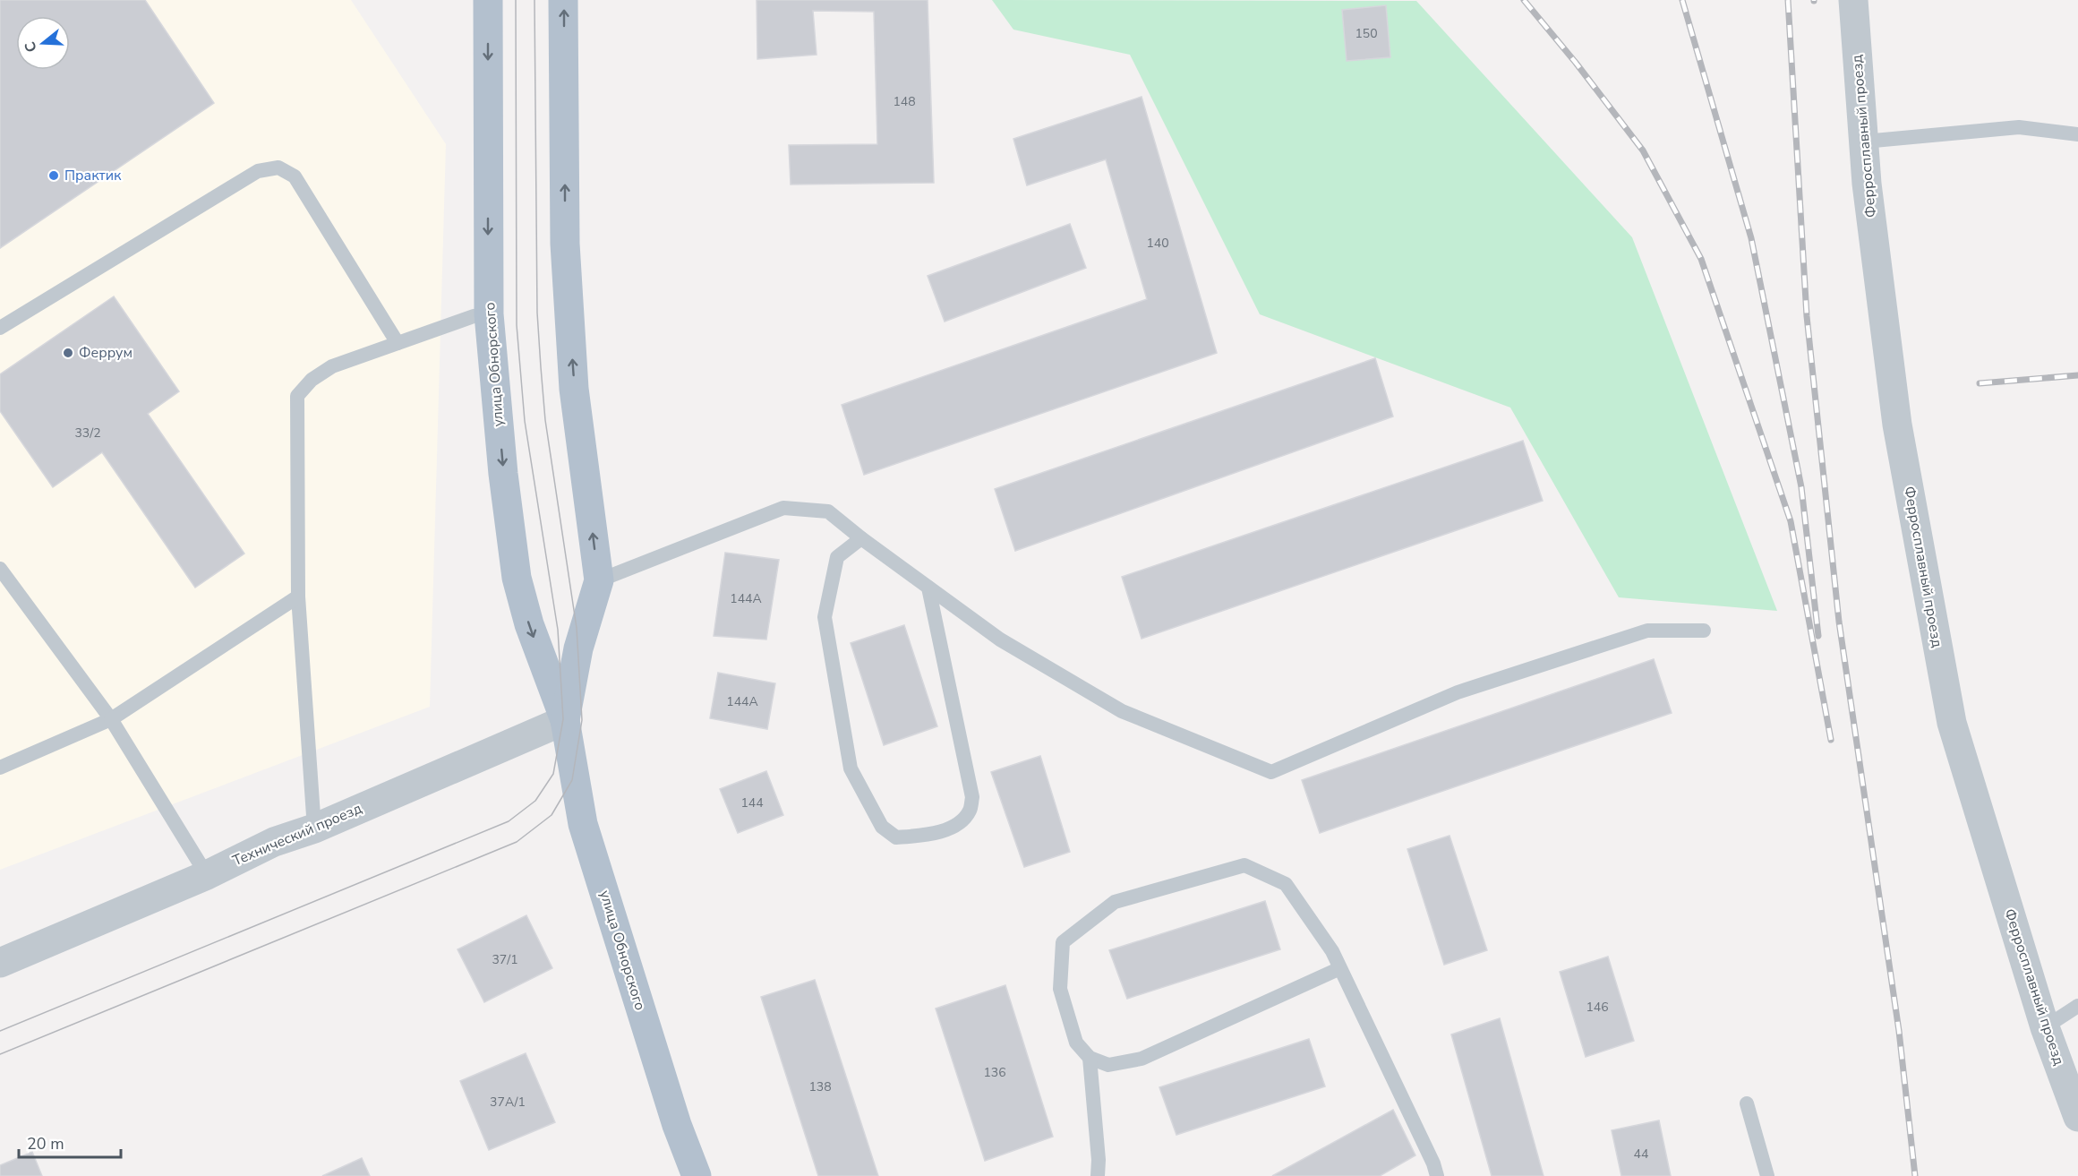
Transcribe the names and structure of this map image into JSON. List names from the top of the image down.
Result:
{
  "streets": {
    "main road": ["улица Обнорского"],
    "street": ["Ферросплавный проезд", "Технический проезд"]
  },
  "crossings": [
    ["улица Обнорского", "Технический проезд"]
  ],
  "places": ["Практик", "Феррум"],
  "house_numbers": [
    "150",
    "148",
    "140",
    "33/2",
    "144А",
    "144А",
    "144",
    "37/1",
    "146",
    "136",
    "138",
    "37А/1",
    "44"
  ],
  "scale_bar": "20 m",
  "north": "left"
}
